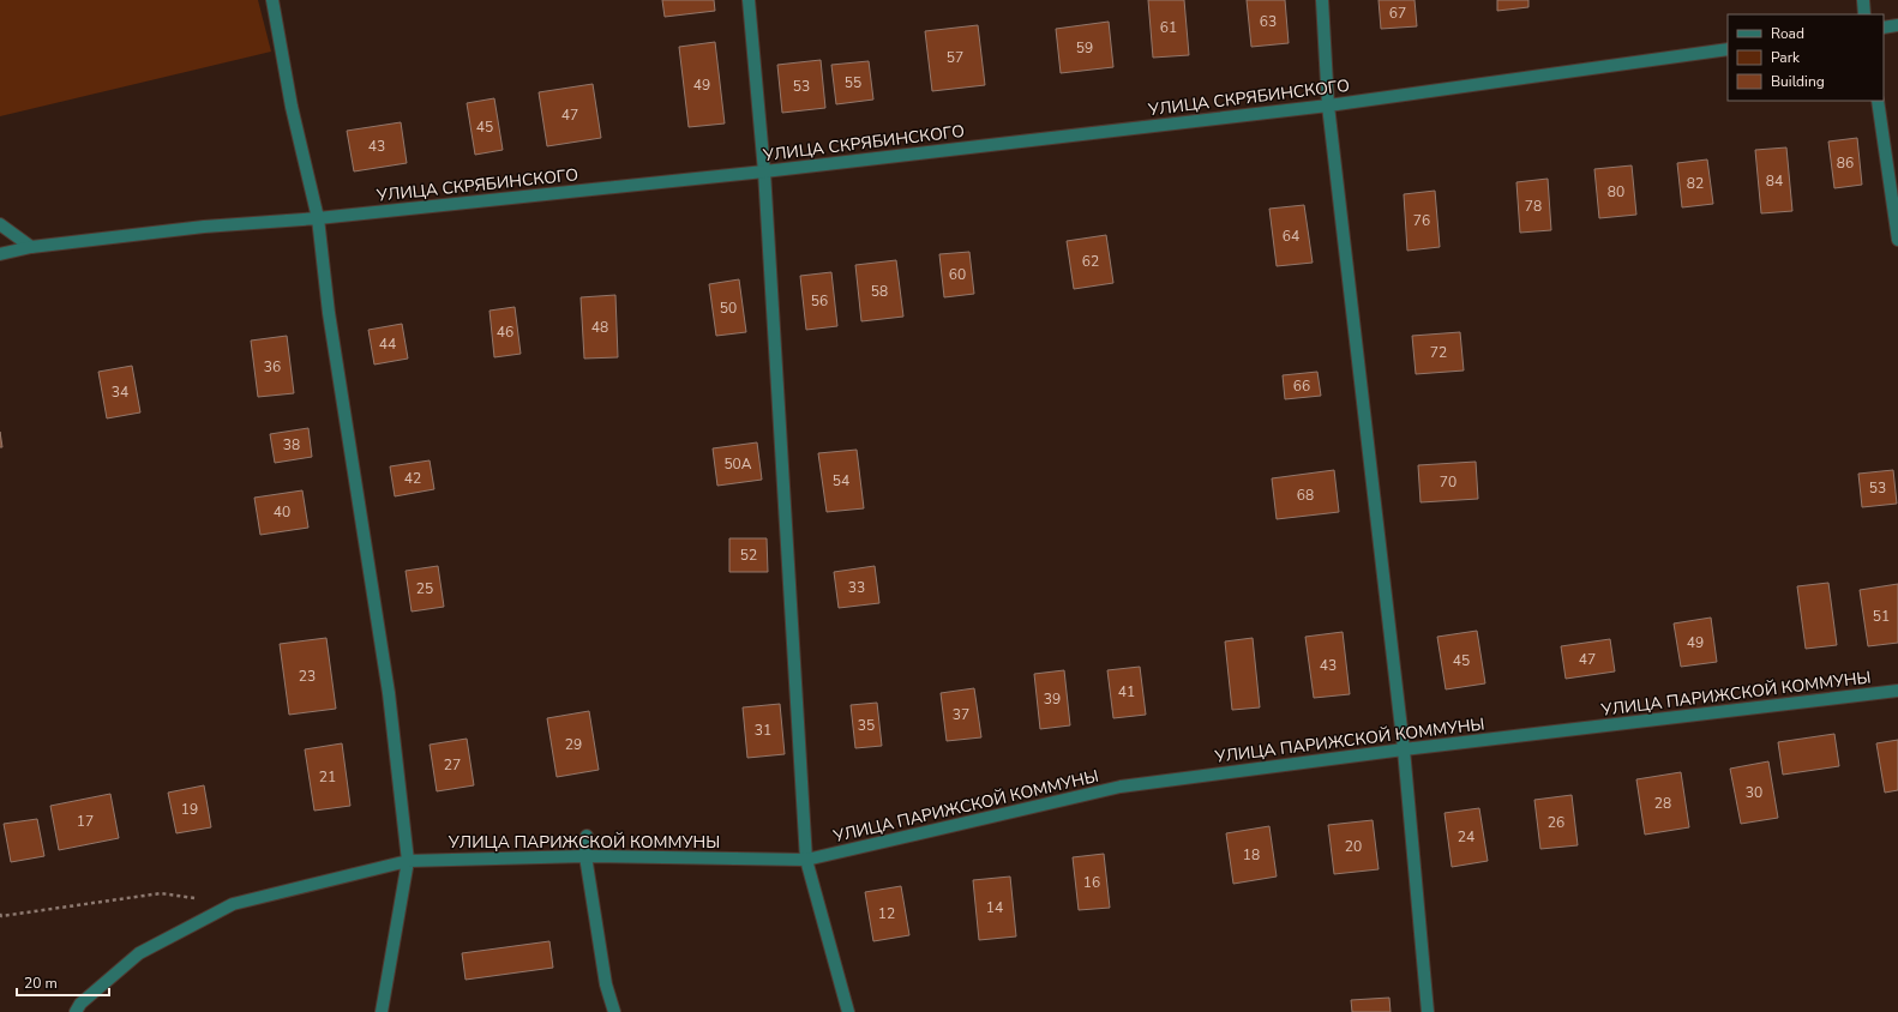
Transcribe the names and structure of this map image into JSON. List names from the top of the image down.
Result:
{
  "streets": {
    "street": ["УЛИЦА СКРЯБИНСКОГО", "УЛИЦА ПАРИЖСКОЙ КОММУНЫ"]
  },
  "house_numbers": [
    "67",
    "63",
    "61",
    "59",
    "57",
    "55",
    "49",
    "53",
    "47",
    "45",
    "43",
    "86",
    "84",
    "82",
    "80",
    "78",
    "76",
    "64",
    "62",
    "60",
    "58",
    "56",
    "50",
    "48",
    "46",
    "44",
    "72",
    "36",
    "66",
    "34",
    "38",
    "50А",
    "42",
    "54",
    "70",
    "53",
    "68",
    "40",
    "52",
    "33",
    "25",
    "51",
    "49",
    "47",
    "45",
    "43",
    "23",
    "41",
    "39",
    "37",
    "35",
    "31",
    "29",
    "27",
    "21",
    "30",
    "28",
    "19",
    "17",
    "26",
    "24",
    "20",
    "18",
    "16",
    "14",
    "12"
  ],
  "legend": ["Road", "Park", "Building"],
  "scale_bar": "20 m"
}
